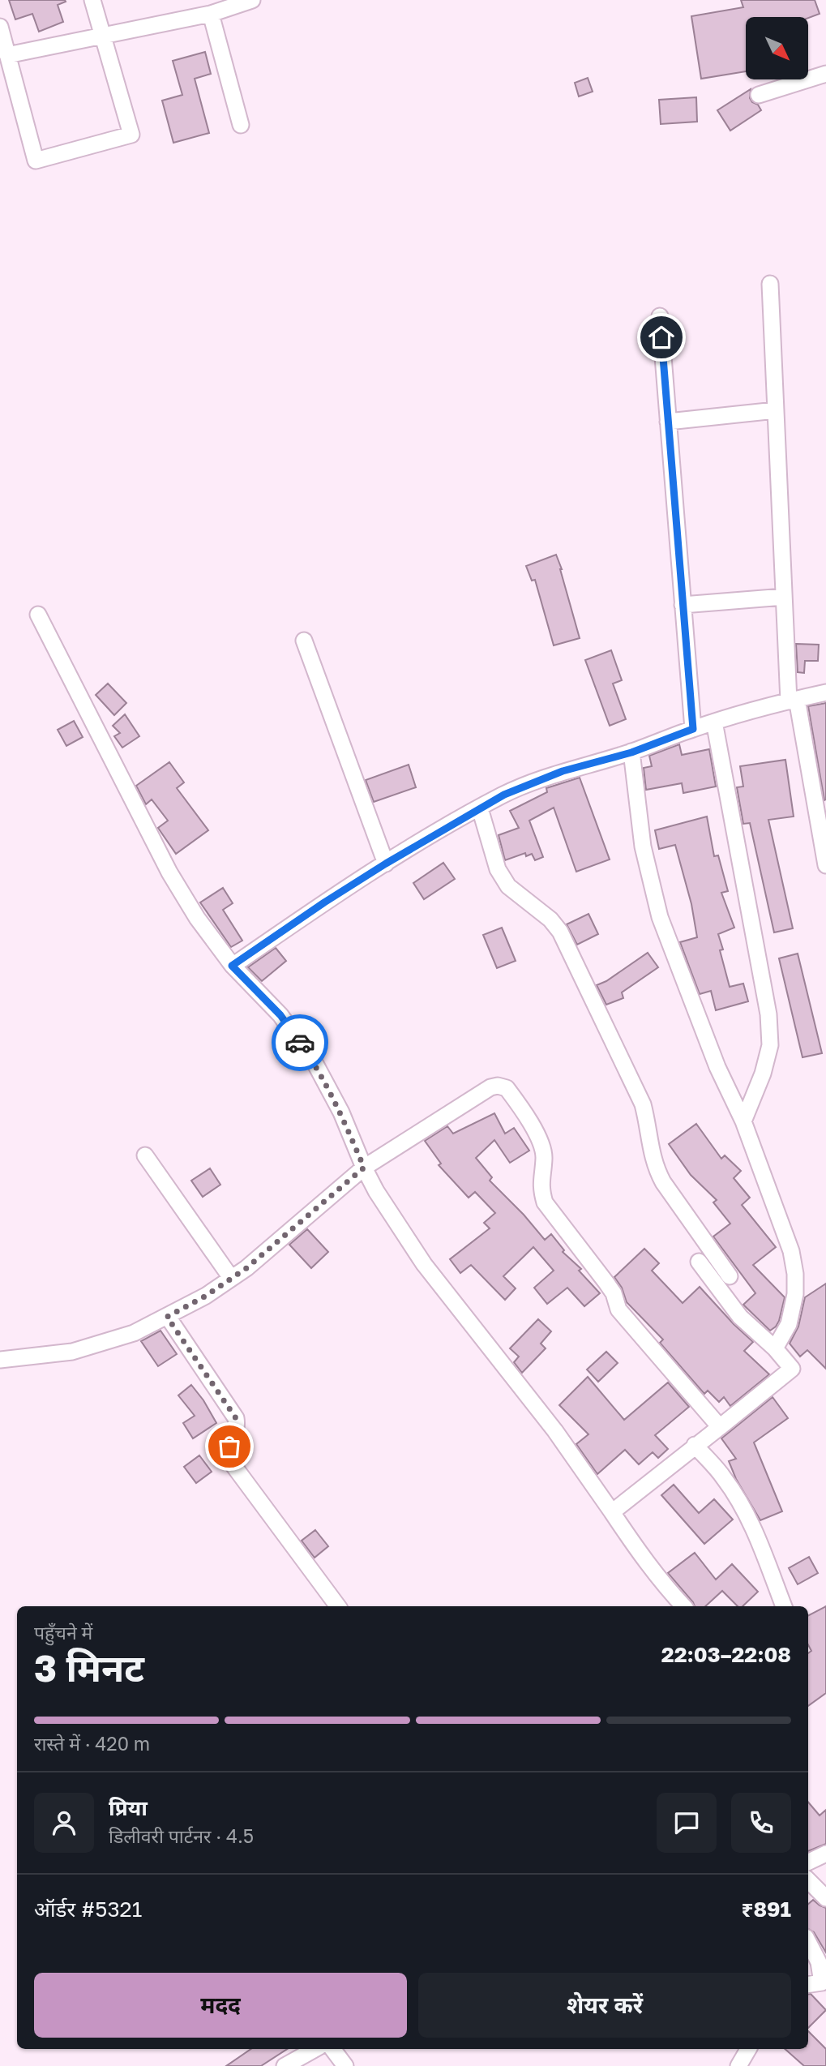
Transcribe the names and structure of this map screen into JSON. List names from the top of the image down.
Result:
{
  "north": "bottom right",
  "page": {
    "heading": ["3 मिनट", "पहुँचने में", "22:03–22:08"],
    "panel": [
      "प्रिया",
      "डिलीवरी पार्टनर · 4.5",
      "ऑर्डर #5321",
      "₹891"
    ],
    "bar": "रास्ते में · 420 m",
    "buttons": ["मदद", "शेयर करें"]
  }
}
